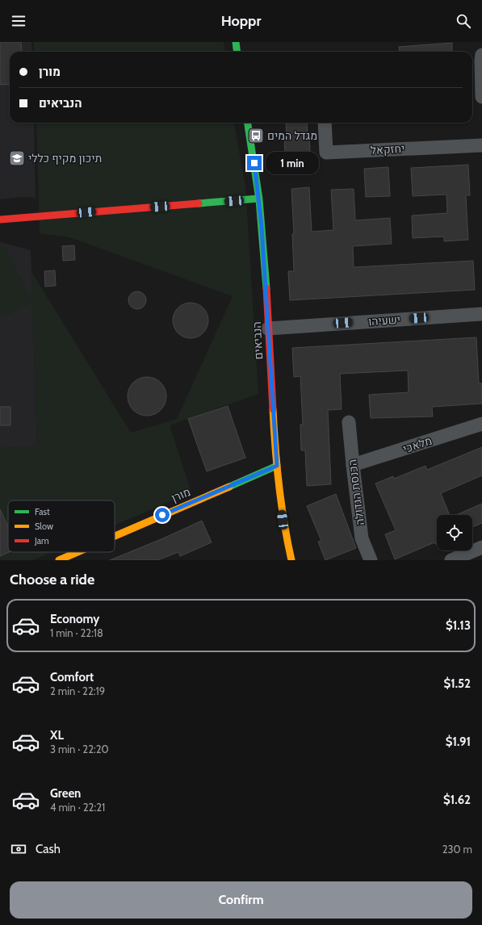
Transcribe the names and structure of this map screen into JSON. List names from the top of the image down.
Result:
{
  "streets": {
    "street": [
      "יחזקאל",
      "ישעיהו",
      "הנביאים",
      "מלאכי",
      "הכנסת הגדולה",
      "מורן"
    ]
  },
  "crossings": [
    ["ישעיהו", "הנביאים"],
    ["הנביאים", "מורן"],
    ["מלאכי", "הכנסת הגדולה"]
  ],
  "places": {
    "bus stop": ["מגדל המים"],
    "school or university": ["תיכון מקיף כללי"]
  },
  "legend": ["Fast", "Slow", "Jam"],
  "page": {
    "header": "Hoppr",
    "banner": ["מורן", "הנביאים"],
    "bubble": "1 min",
    "heading": "Choose a ride",
    "list": [
      {
        "name": "Economy",
        "note": "1 min · 22:18",
        "value": "$1.13"
      },
      {
        "name": "Comfort",
        "note": "2 min · 22:19",
        "value": "$1.52"
      },
      {
        "name": "XL",
        "note": "3 min · 22:20",
        "value": "$1.91"
      },
      {
        "name": "Green",
        "note": "4 min · 22:21",
        "value": "$1.62"
      }
    ],
    "pay": ["Cash", "230 m"],
    "buttons": "Confirm"
  }
}
